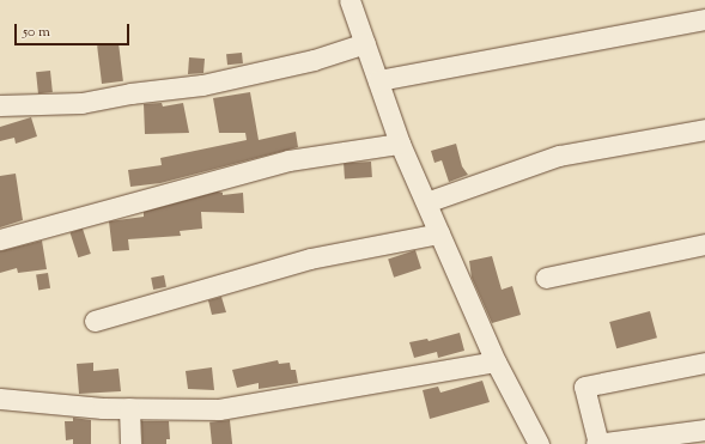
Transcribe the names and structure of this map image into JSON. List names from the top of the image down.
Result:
{
  "scale_bar": "50 m"
}
